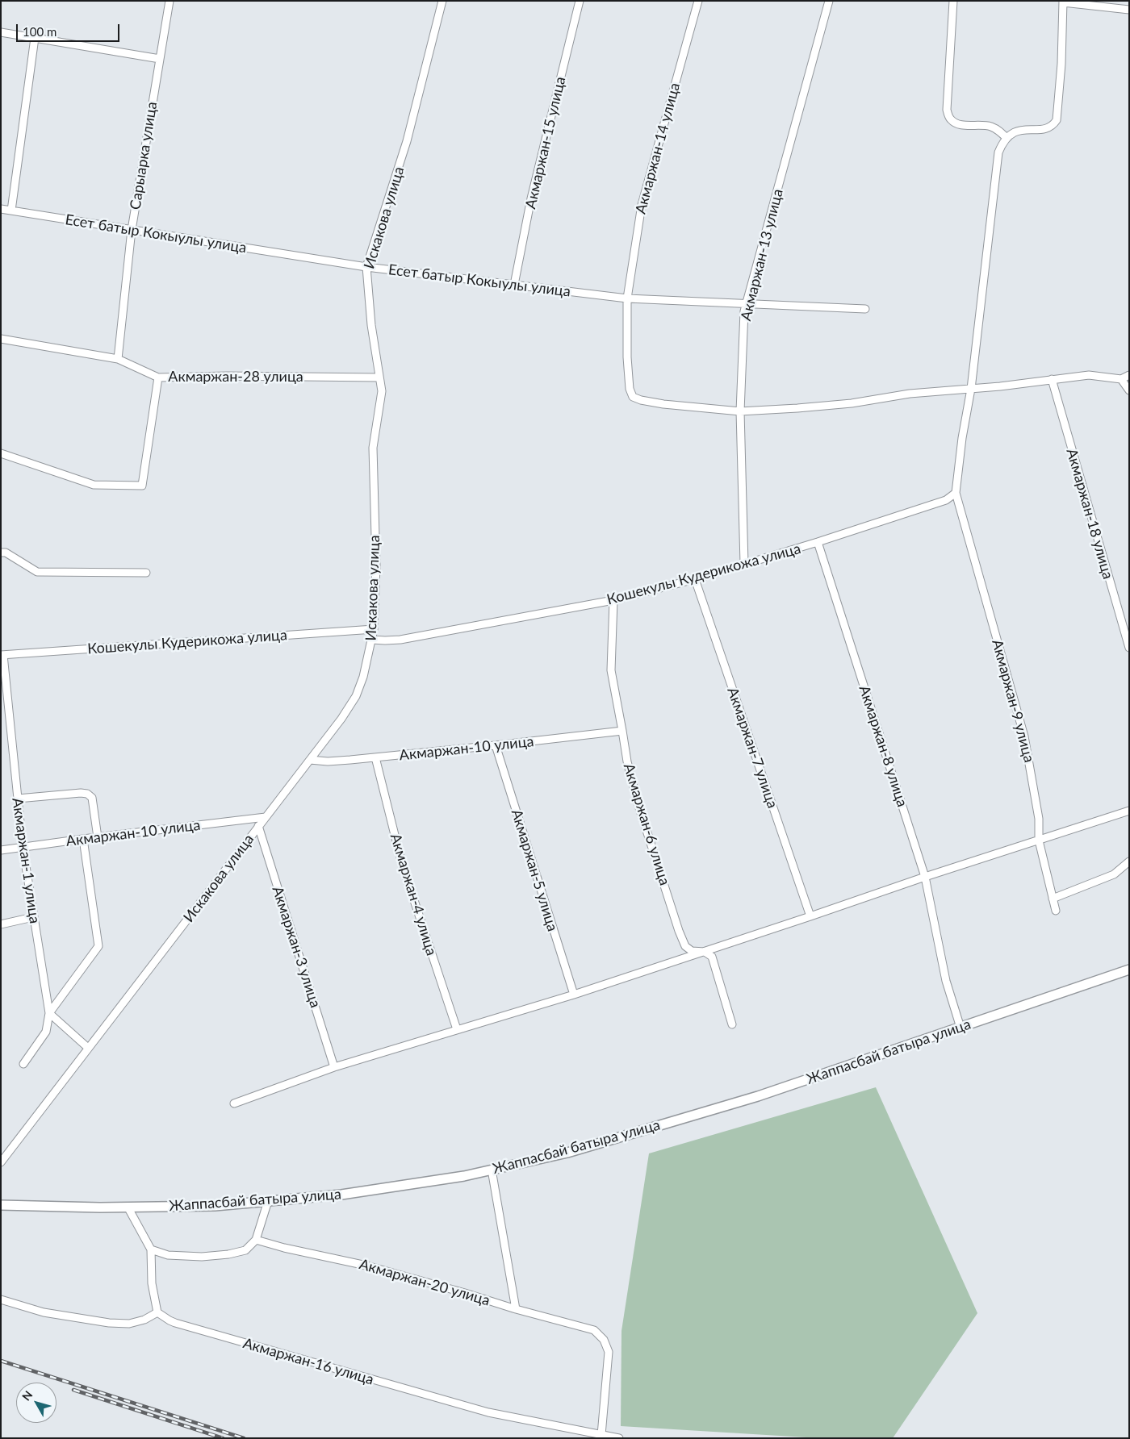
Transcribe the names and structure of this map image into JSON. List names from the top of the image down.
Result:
{
  "streets": {
    "main road": ["Жаппасбай батыра улица"],
    "street": [
      "Акмаржан-15 улица",
      "Акмаржан-14 улица",
      "Сарыарка улица",
      "Искакова улица",
      "Есет батыр Кокыулы улица",
      "Акмаржан-13 улица",
      "Акмаржан-28 улица",
      "Акмаржан-18 улица",
      "Кошекулы Кудерикожа улица",
      "Акмаржан-9 улица",
      "Акмаржан-8 улица",
      "Акмаржан-7 улица",
      "Акмаржан-10 улица",
      "Акмаржан-6 улица",
      "Акмаржан-1 улица",
      "Акмаржан-5 улица",
      "Акмаржан-4 улица",
      "Акмаржан-3 улица",
      "Акмаржан-20 улица",
      "Акмаржан-16 улица"
    ]
  },
  "crossings": [
    ["Акмаржан-15 улица", "Есет батыр Кокыулы улица"],
    ["Акмаржан-14 улица", "Есет батыр Кокыулы улица"],
    ["Акмаржан-14 улица", "Акмаржан-13 улица"],
    ["Сарыарка улица", "Есет батыр Кокыулы улица"],
    ["Сарыарка улица", "Акмаржан-28 улица"],
    ["Искакова улица", "Есет батыр Кокыулы улица"],
    ["Искакова улица", "Акмаржан-28 улица"],
    ["Искакова улица", "Кошекулы Кудерикожа улица"],
    ["Искакова улица", "Акмаржан-10 улица"],
    ["Искакова улица", "Акмаржан-3 улица"],
    ["Есет батыр Кокыулы улица", "Акмаржан-13 улица"],
    ["Акмаржан-13 улица", "Кошекулы Кудерикожа улица"],
    ["Кошекулы Кудерикожа улица", "Акмаржан-9 улица"],
    ["Кошекулы Кудерикожа улица", "Акмаржан-8 улица"],
    ["Кошекулы Кудерикожа улица", "Акмаржан-7 улица"],
    ["Кошекулы Кудерикожа улица", "Акмаржан-6 улица"],
    ["Кошекулы Кудерикожа улица", "Акмаржан-1 улица"],
    ["Акмаржан-8 улица", "Жаппасбай батыра улица"],
    ["Акмаржан-10 улица", "Акмаржан-6 улица"],
    ["Акмаржан-10 улица", "Акмаржан-1 улица"],
    ["Акмаржан-10 улица", "Акмаржан-5 улица"],
    ["Акмаржан-10 улица", "Акмаржан-4 улица"],
    ["Акмаржан-20 улица", "Акмаржан-16 улица"]
  ],
  "scale_bar": "100 m",
  "north": "top left"
}
